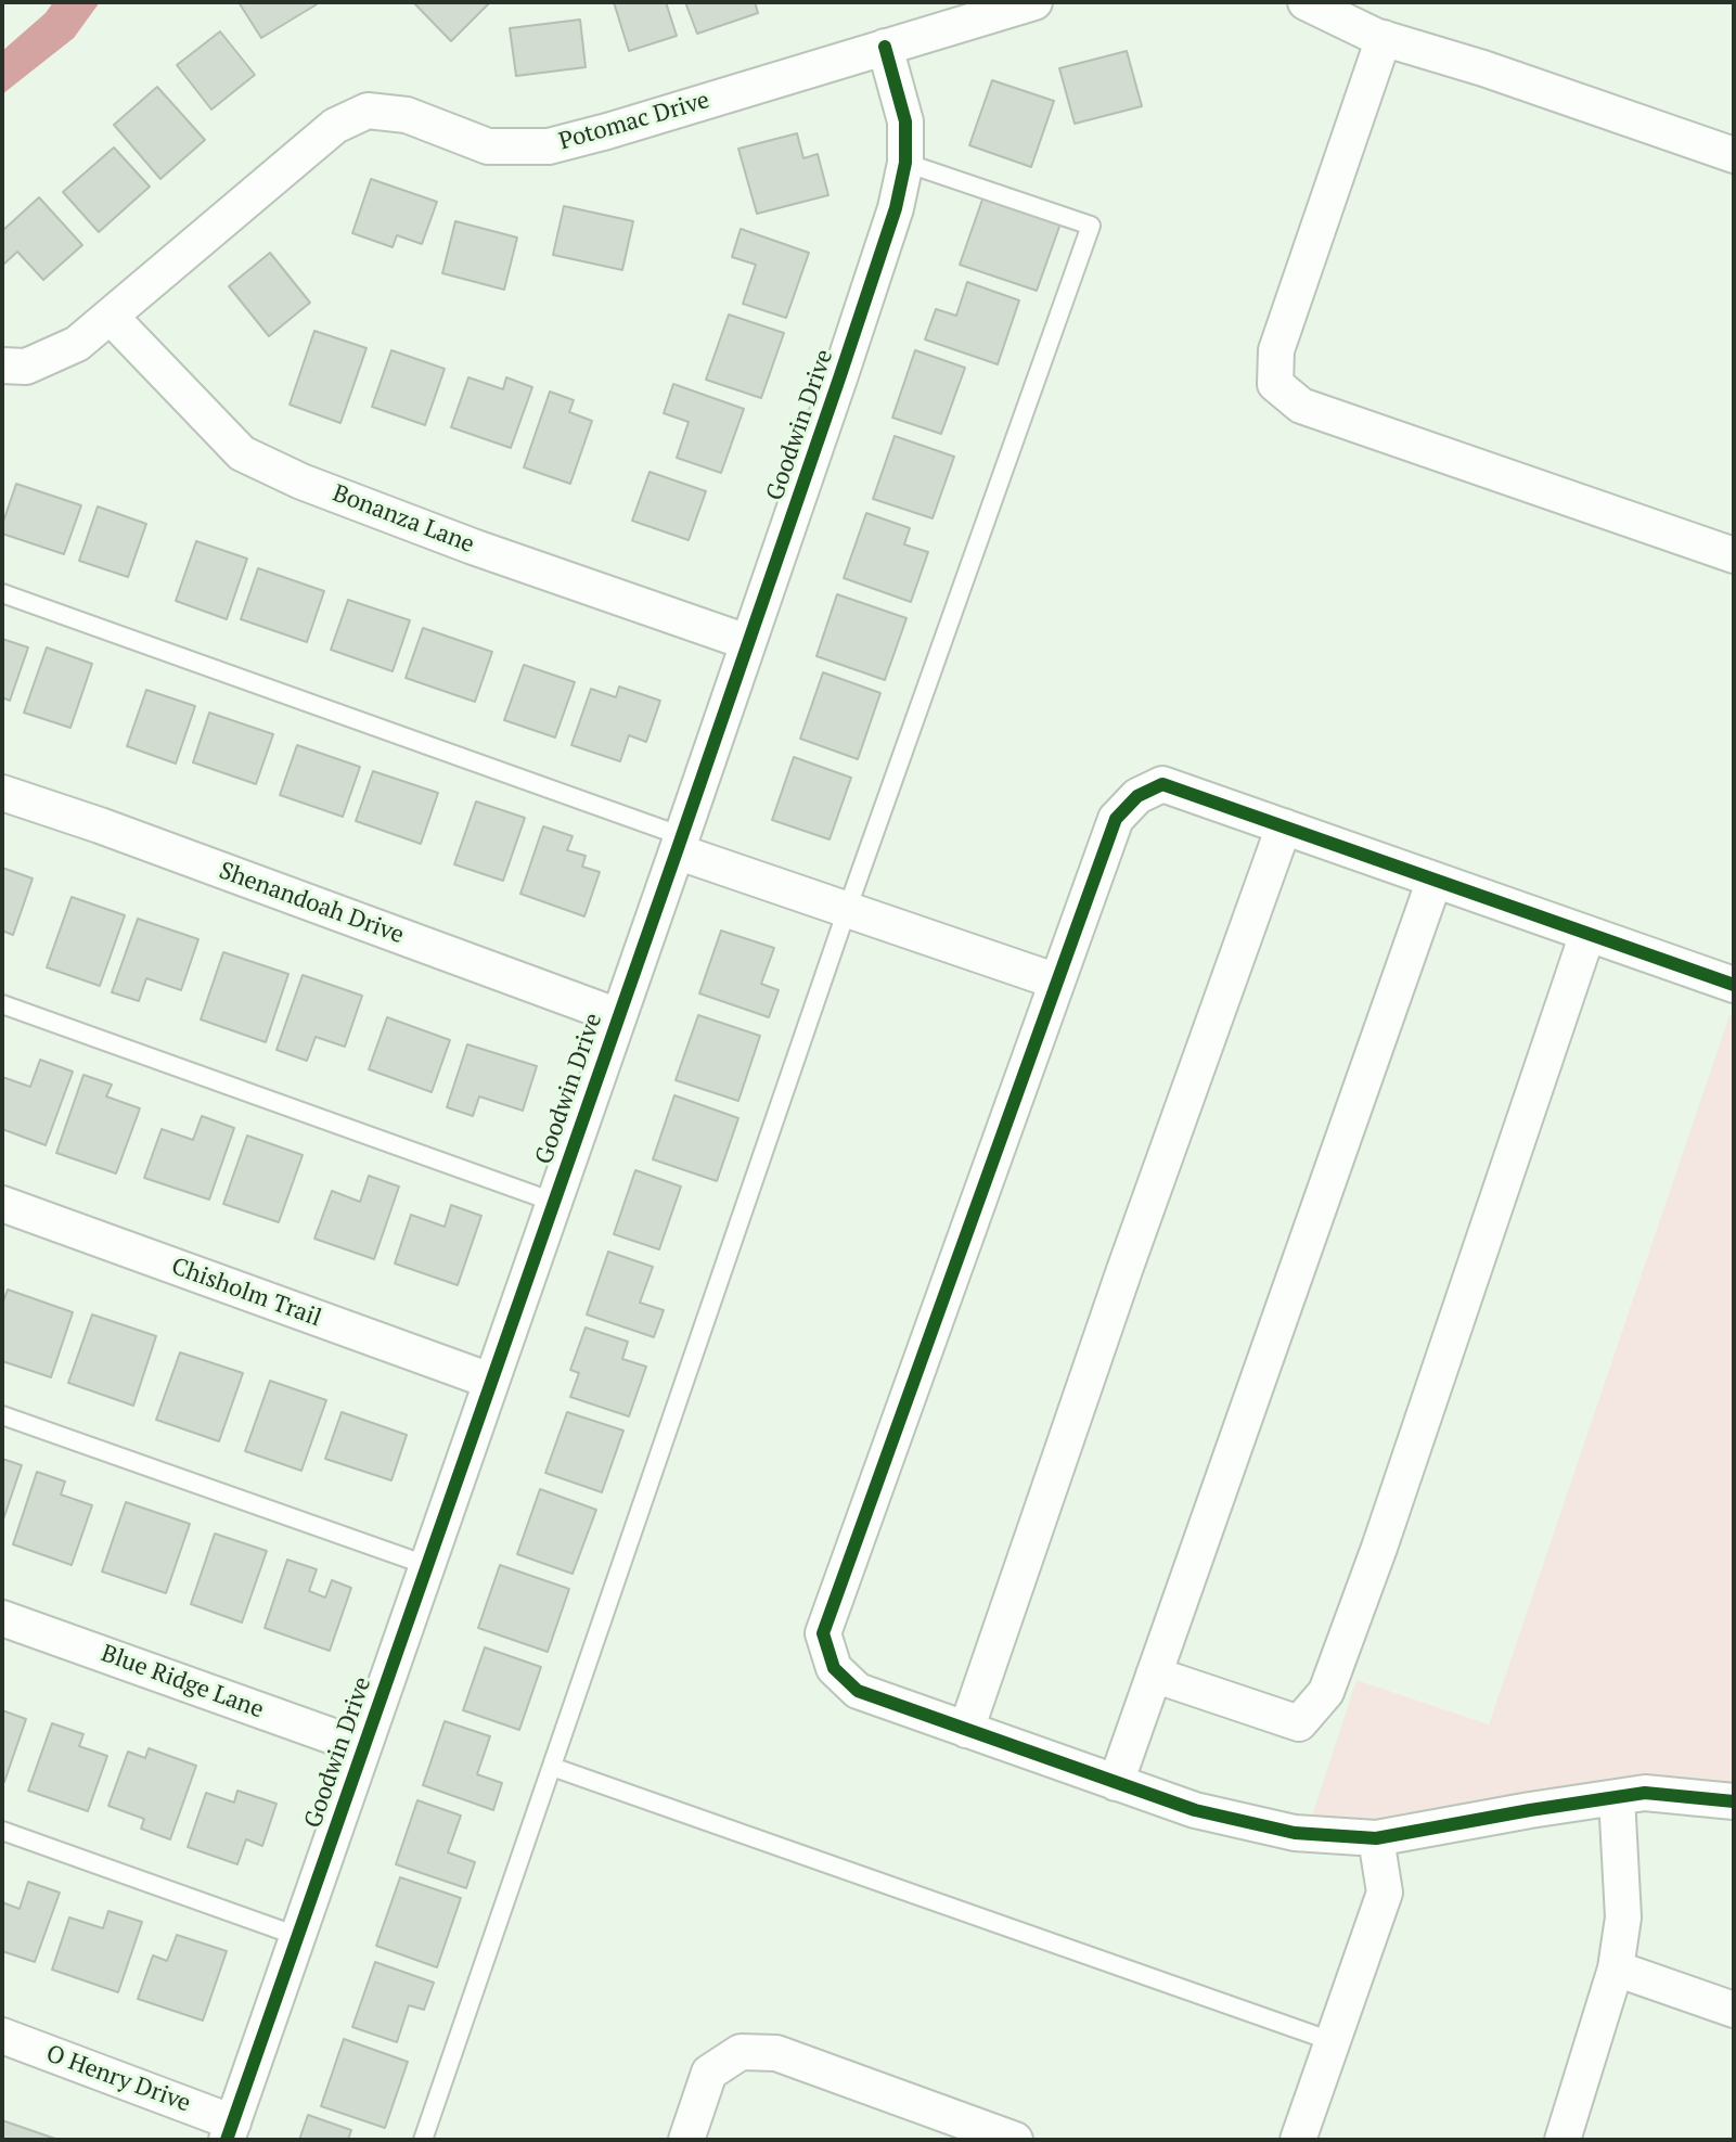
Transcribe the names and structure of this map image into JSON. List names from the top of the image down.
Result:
{
  "streets": {
    "street": [
      "Potomac Drive",
      "Goodwin Drive",
      "Bonanza Lane",
      "Shenandoah Drive",
      "Chisholm Trail",
      "Blue Ridge Lane",
      "O Henry Drive"
    ]
  },
  "crossings": [
    ["Potomac Drive", "Goodwin Drive"],
    ["Potomac Drive", "Bonanza Lane"],
    ["Goodwin Drive", "Bonanza Lane"],
    ["Goodwin Drive", "Shenandoah Drive"],
    ["Goodwin Drive", "Chisholm Trail"],
    ["Goodwin Drive", "Blue Ridge Lane"],
    ["Goodwin Drive", "O Henry Drive"]
  ]
}
